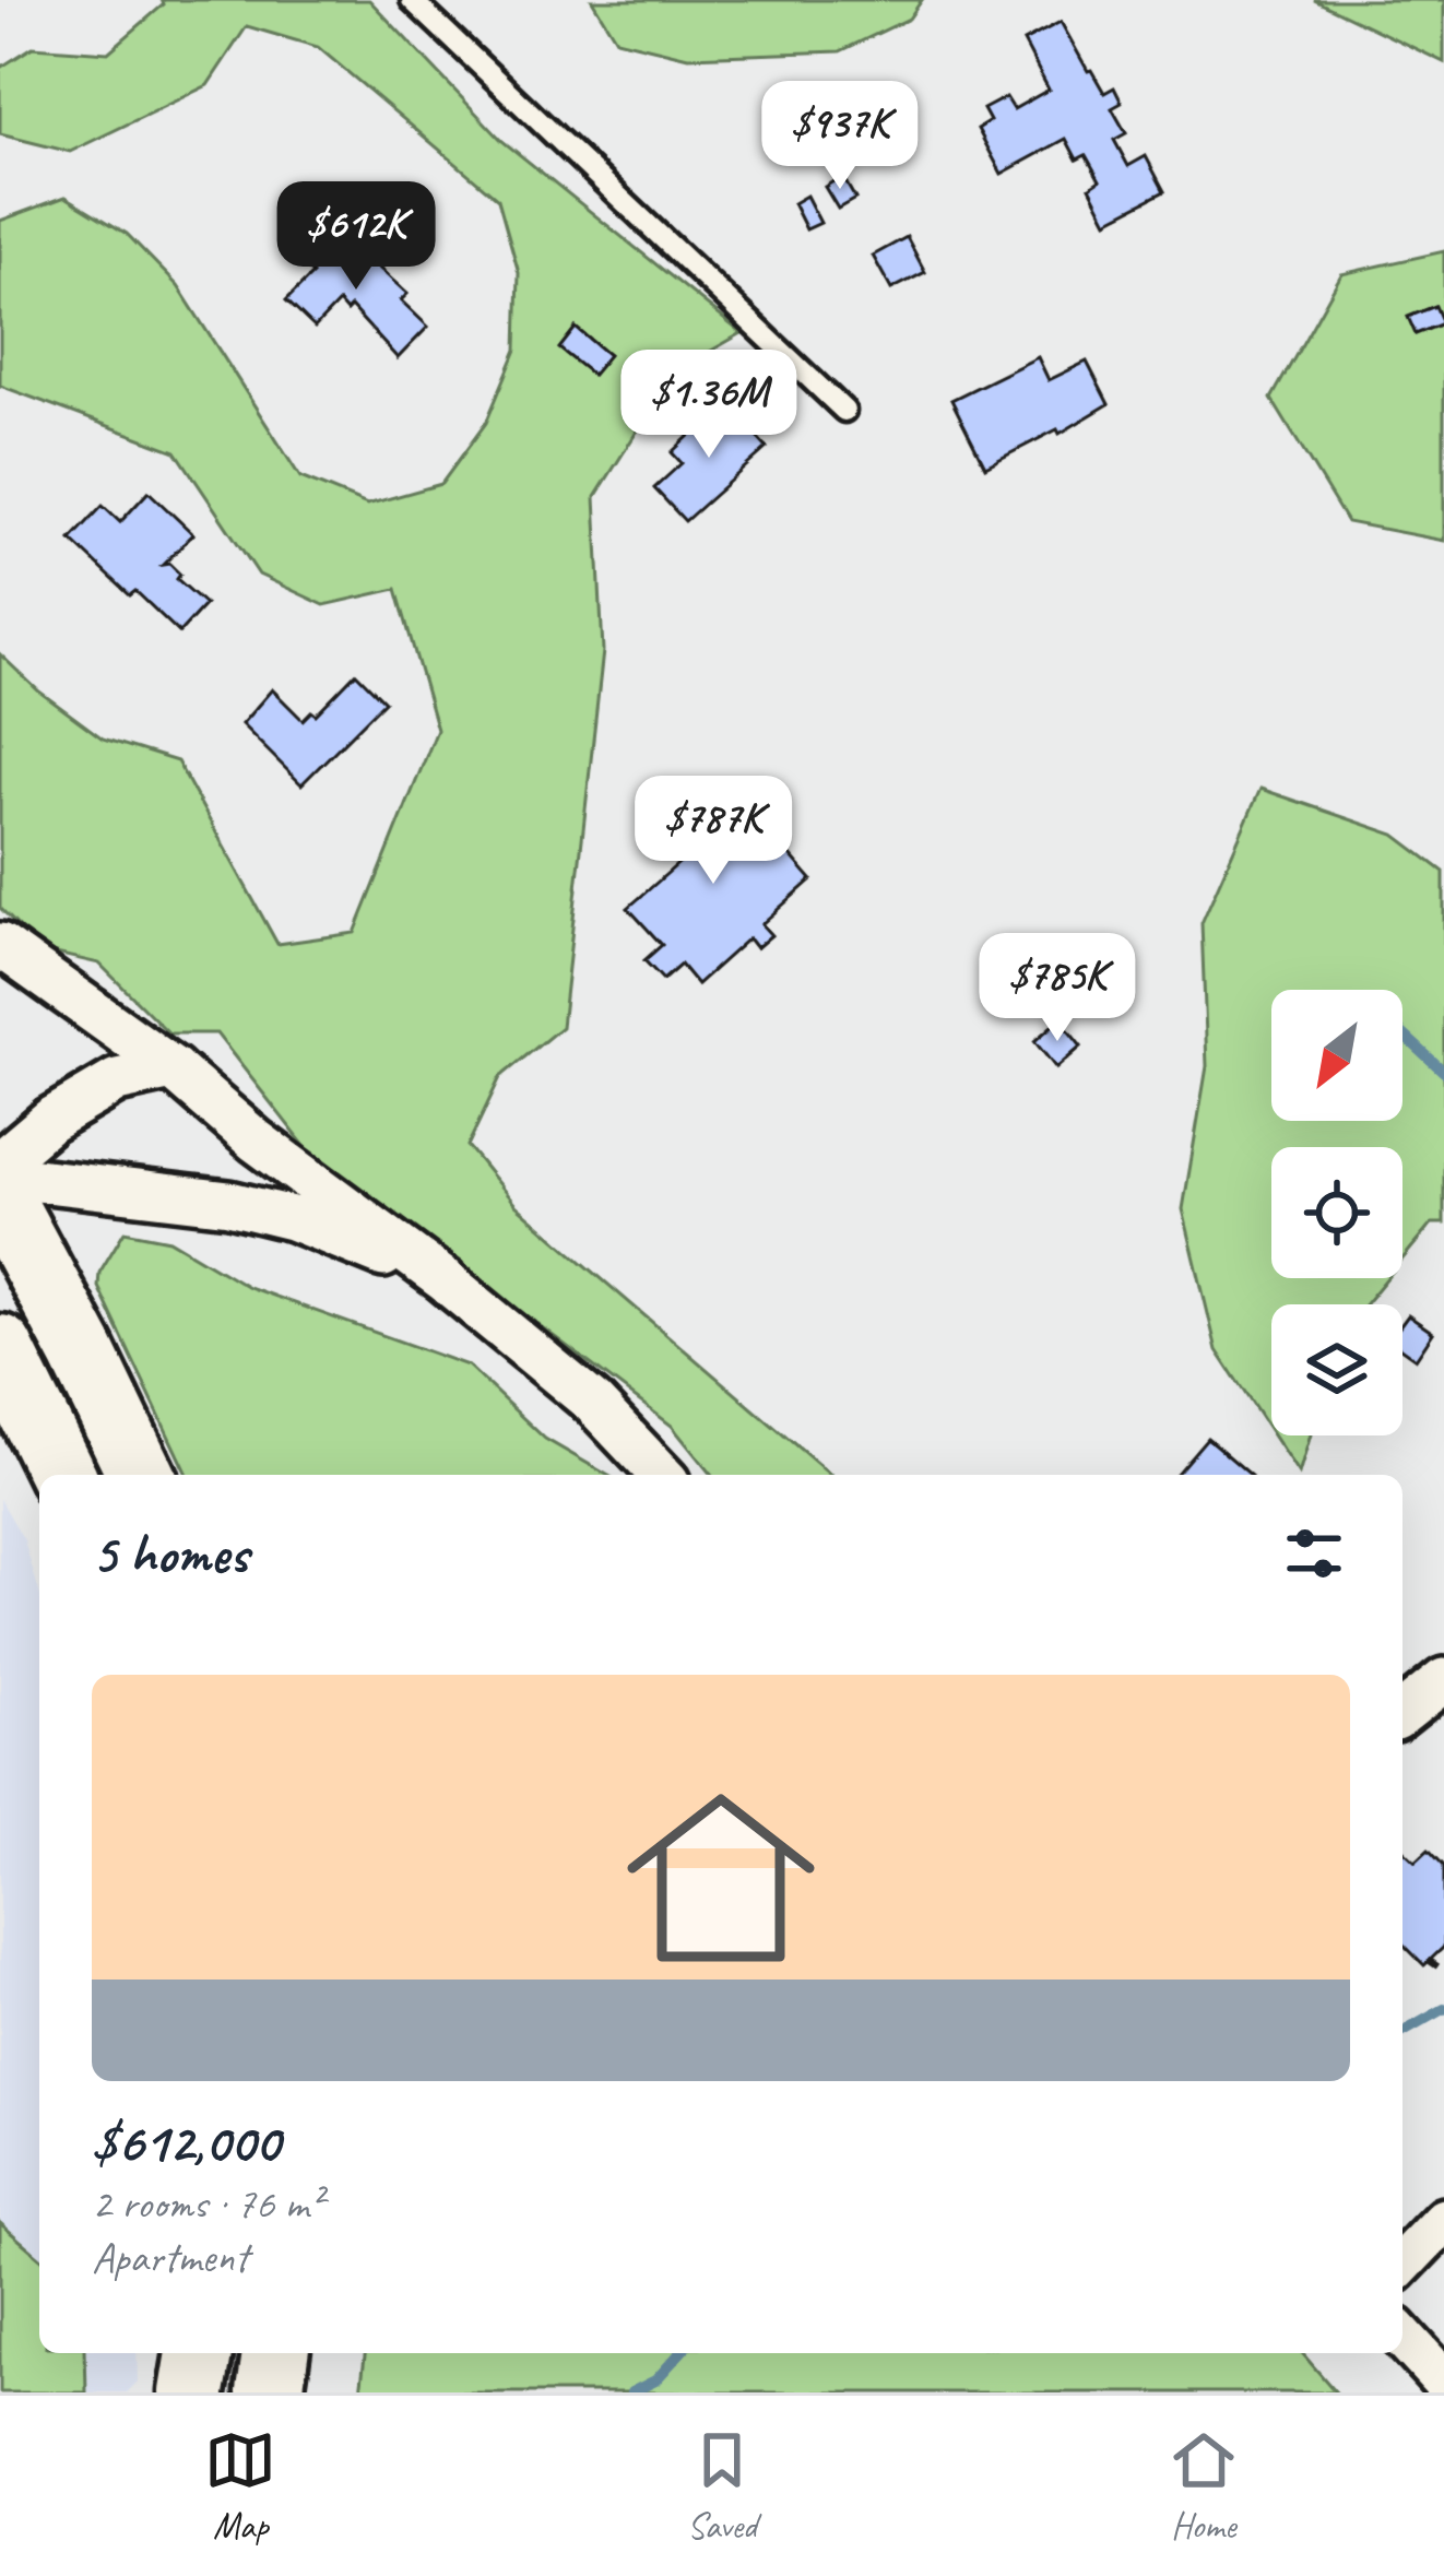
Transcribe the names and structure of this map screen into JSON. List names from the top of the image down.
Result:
{
  "north": "bottom left",
  "page": {
    "price": [
      "$937K",
      "$612K",
      "$1.36M",
      "$787K",
      "$785K"
    ],
    "heading": "5 homes",
    "list": [
      {
        "name": "$612,000",
        "note": "2 rooms · 76 m² · Apartment"
      }
    ],
    "tabs": ["Map", "Saved", "Home"]
  }
}
